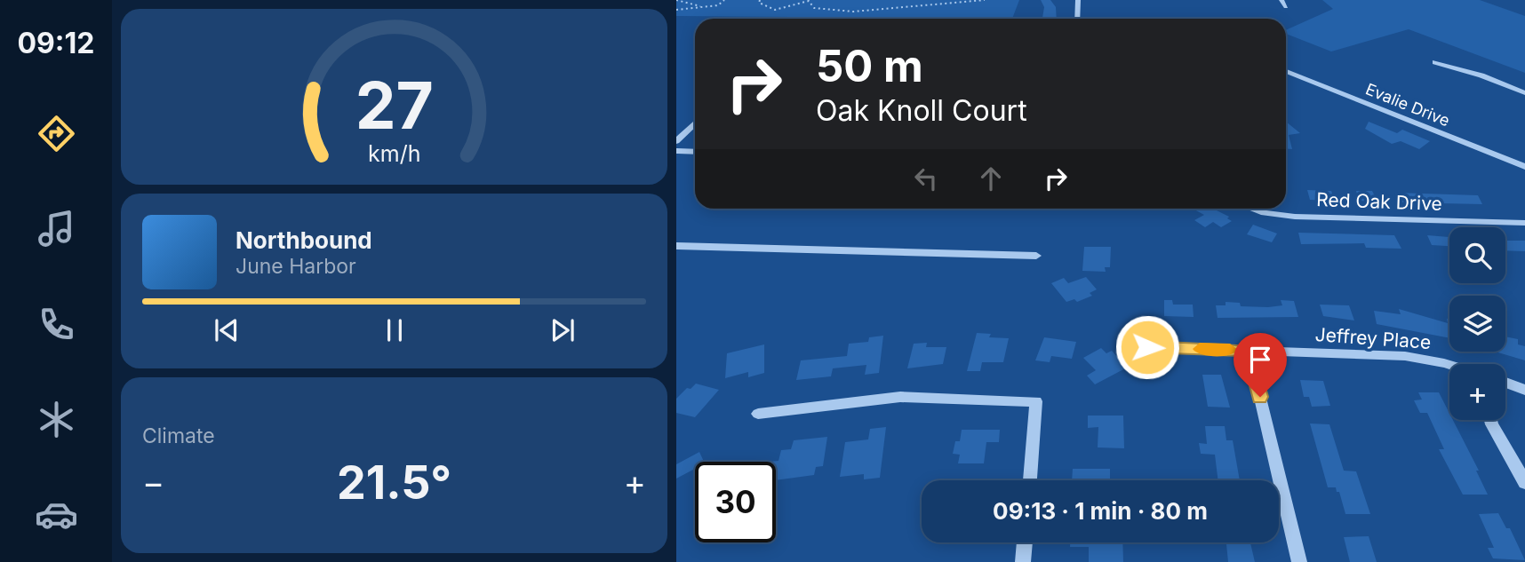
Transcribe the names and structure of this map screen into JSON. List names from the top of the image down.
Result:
{
  "streets": {
    "street": ["Evalie Drive", "Red Oak Drive", "Jeffrey Place"]
  },
  "page": {
    "tabs": "09:12",
    "turn": ["50 m", "Oak Knoll Court"],
    "song": ["Northbound", "June Harbor"],
    "map_buttons": "+",
    "tile": "Climate",
    "heat": ["−", "21.5°", "+"],
    "limit": "30",
    "trip": "09:13 · 1 min · 80 m",
    "gauge": ["27", "km/h"]
  }
}
